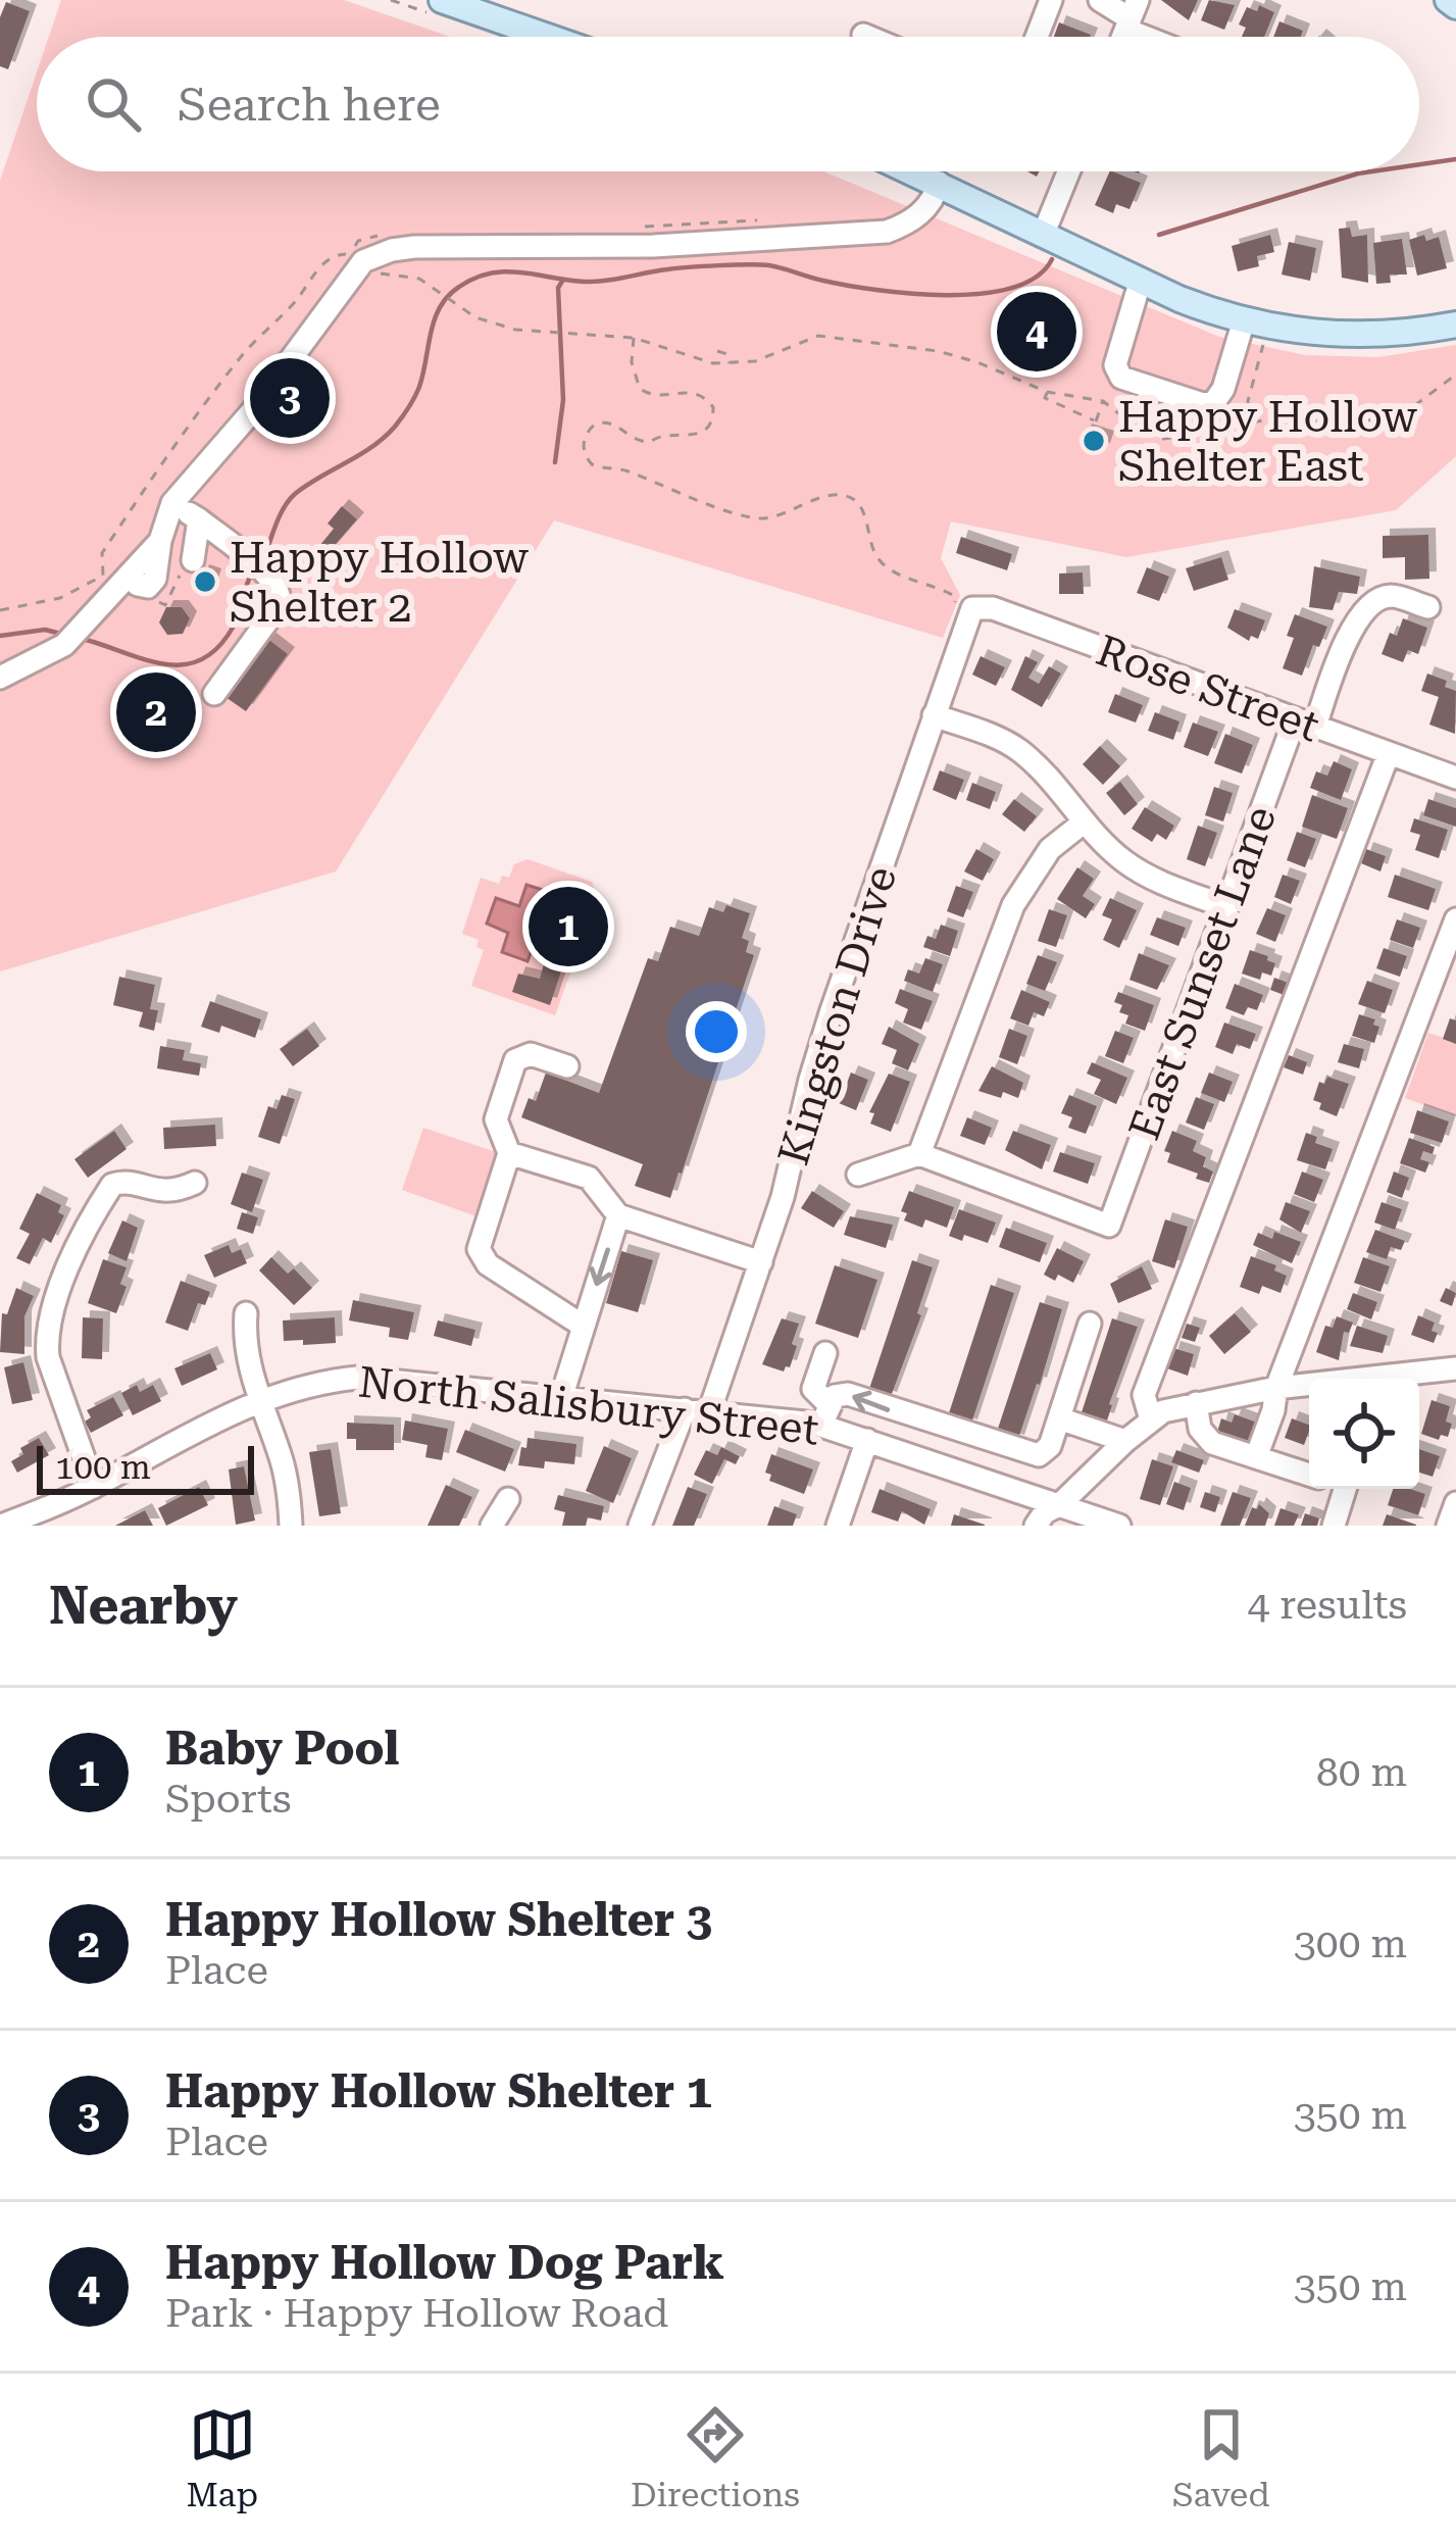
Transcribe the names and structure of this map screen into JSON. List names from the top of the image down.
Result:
{
  "streets": {
    "street": [
      "Rose Street",
      "East Sunset Lane",
      "Kingston Drive",
      "North Salisbury Street"
    ]
  },
  "crossings": [
    ["Rose Street", "East Sunset Lane"],
    ["Rose Street", "Kingston Drive"],
    ["Kingston Drive", "North Salisbury Street"]
  ],
  "places": ["Happy Hollow Shelter East", "Happy Hollow Shelter 2"],
  "scale_bar": "100 m",
  "page": {
    "search": "Search here",
    "pins": [
      "4",
      "3",
      "2",
      "1"
    ],
    "scale": "100 m",
    "heading": ["Nearby", "4 results"],
    "list": [
      {
        "mark": "1",
        "name": "Baby Pool",
        "note": "Sports",
        "value": "80 m"
      },
      {
        "mark": "2",
        "name": "Happy Hollow Shelter 3",
        "note": "Place",
        "value": "300 m"
      },
      {
        "mark": "3",
        "name": "Happy Hollow Shelter 1",
        "note": "Place",
        "value": "350 m"
      },
      {
        "mark": "4",
        "name": "Happy Hollow Dog Park",
        "note": "Park · Happy Hollow Road",
        "value": "350 m"
      }
    ],
    "nav": ["Map", "Directions", "Saved"]
  }
}
